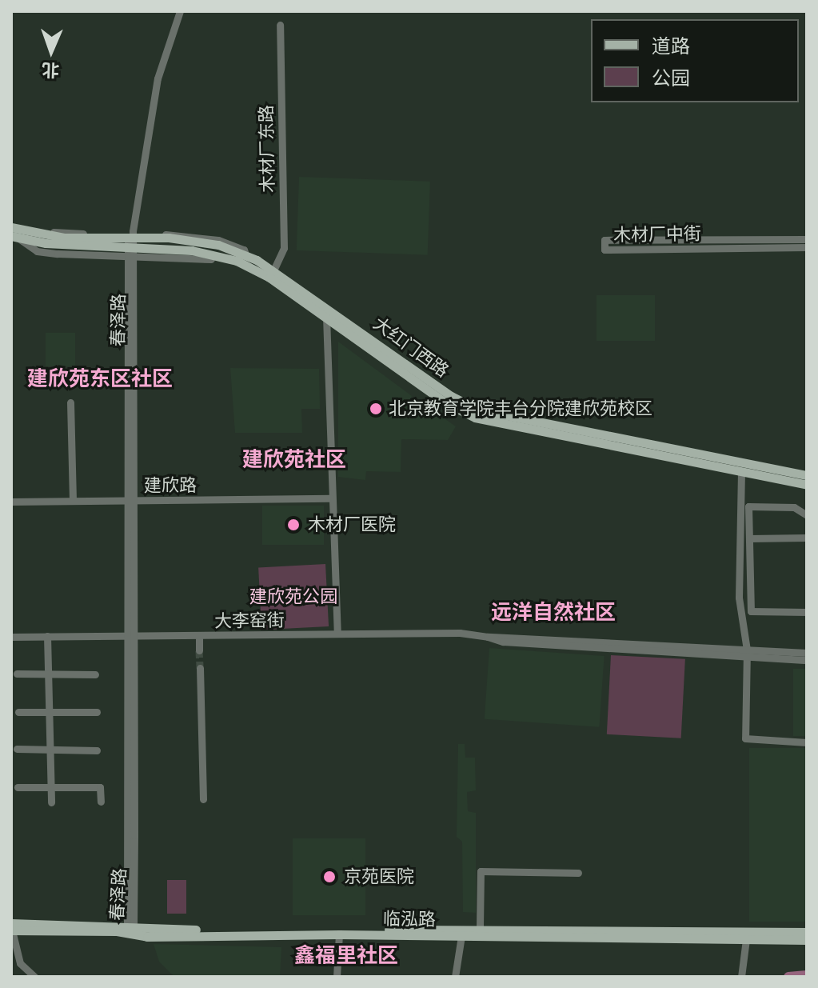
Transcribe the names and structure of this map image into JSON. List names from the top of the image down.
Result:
{
  "streets": {
    "main road": ["大红门西路", "临泓路"],
    "street": [
      "木材厂东路",
      "木材厂中街",
      "春泽路",
      "建欣路",
      "大李窑街"
    ]
  },
  "crossings": [
    ["木材厂东路", "大红门西路"],
    ["春泽路", "大红门西路"],
    ["春泽路", "建欣路"],
    ["春泽路", "大李窑街"],
    ["春泽路", "临泓路"]
  ],
  "districts": [
    "建欣苑东区社区",
    "建欣苑社区",
    "远洋自然社区",
    "鑫福里社区"
  ],
  "parks": ["建欣苑公园"],
  "places": ["北京教育学院丰台分院建欣苑校区", "木材厂医院", "京苑医院"],
  "legend": ["道路", "公园"],
  "north": "bottom"
}
